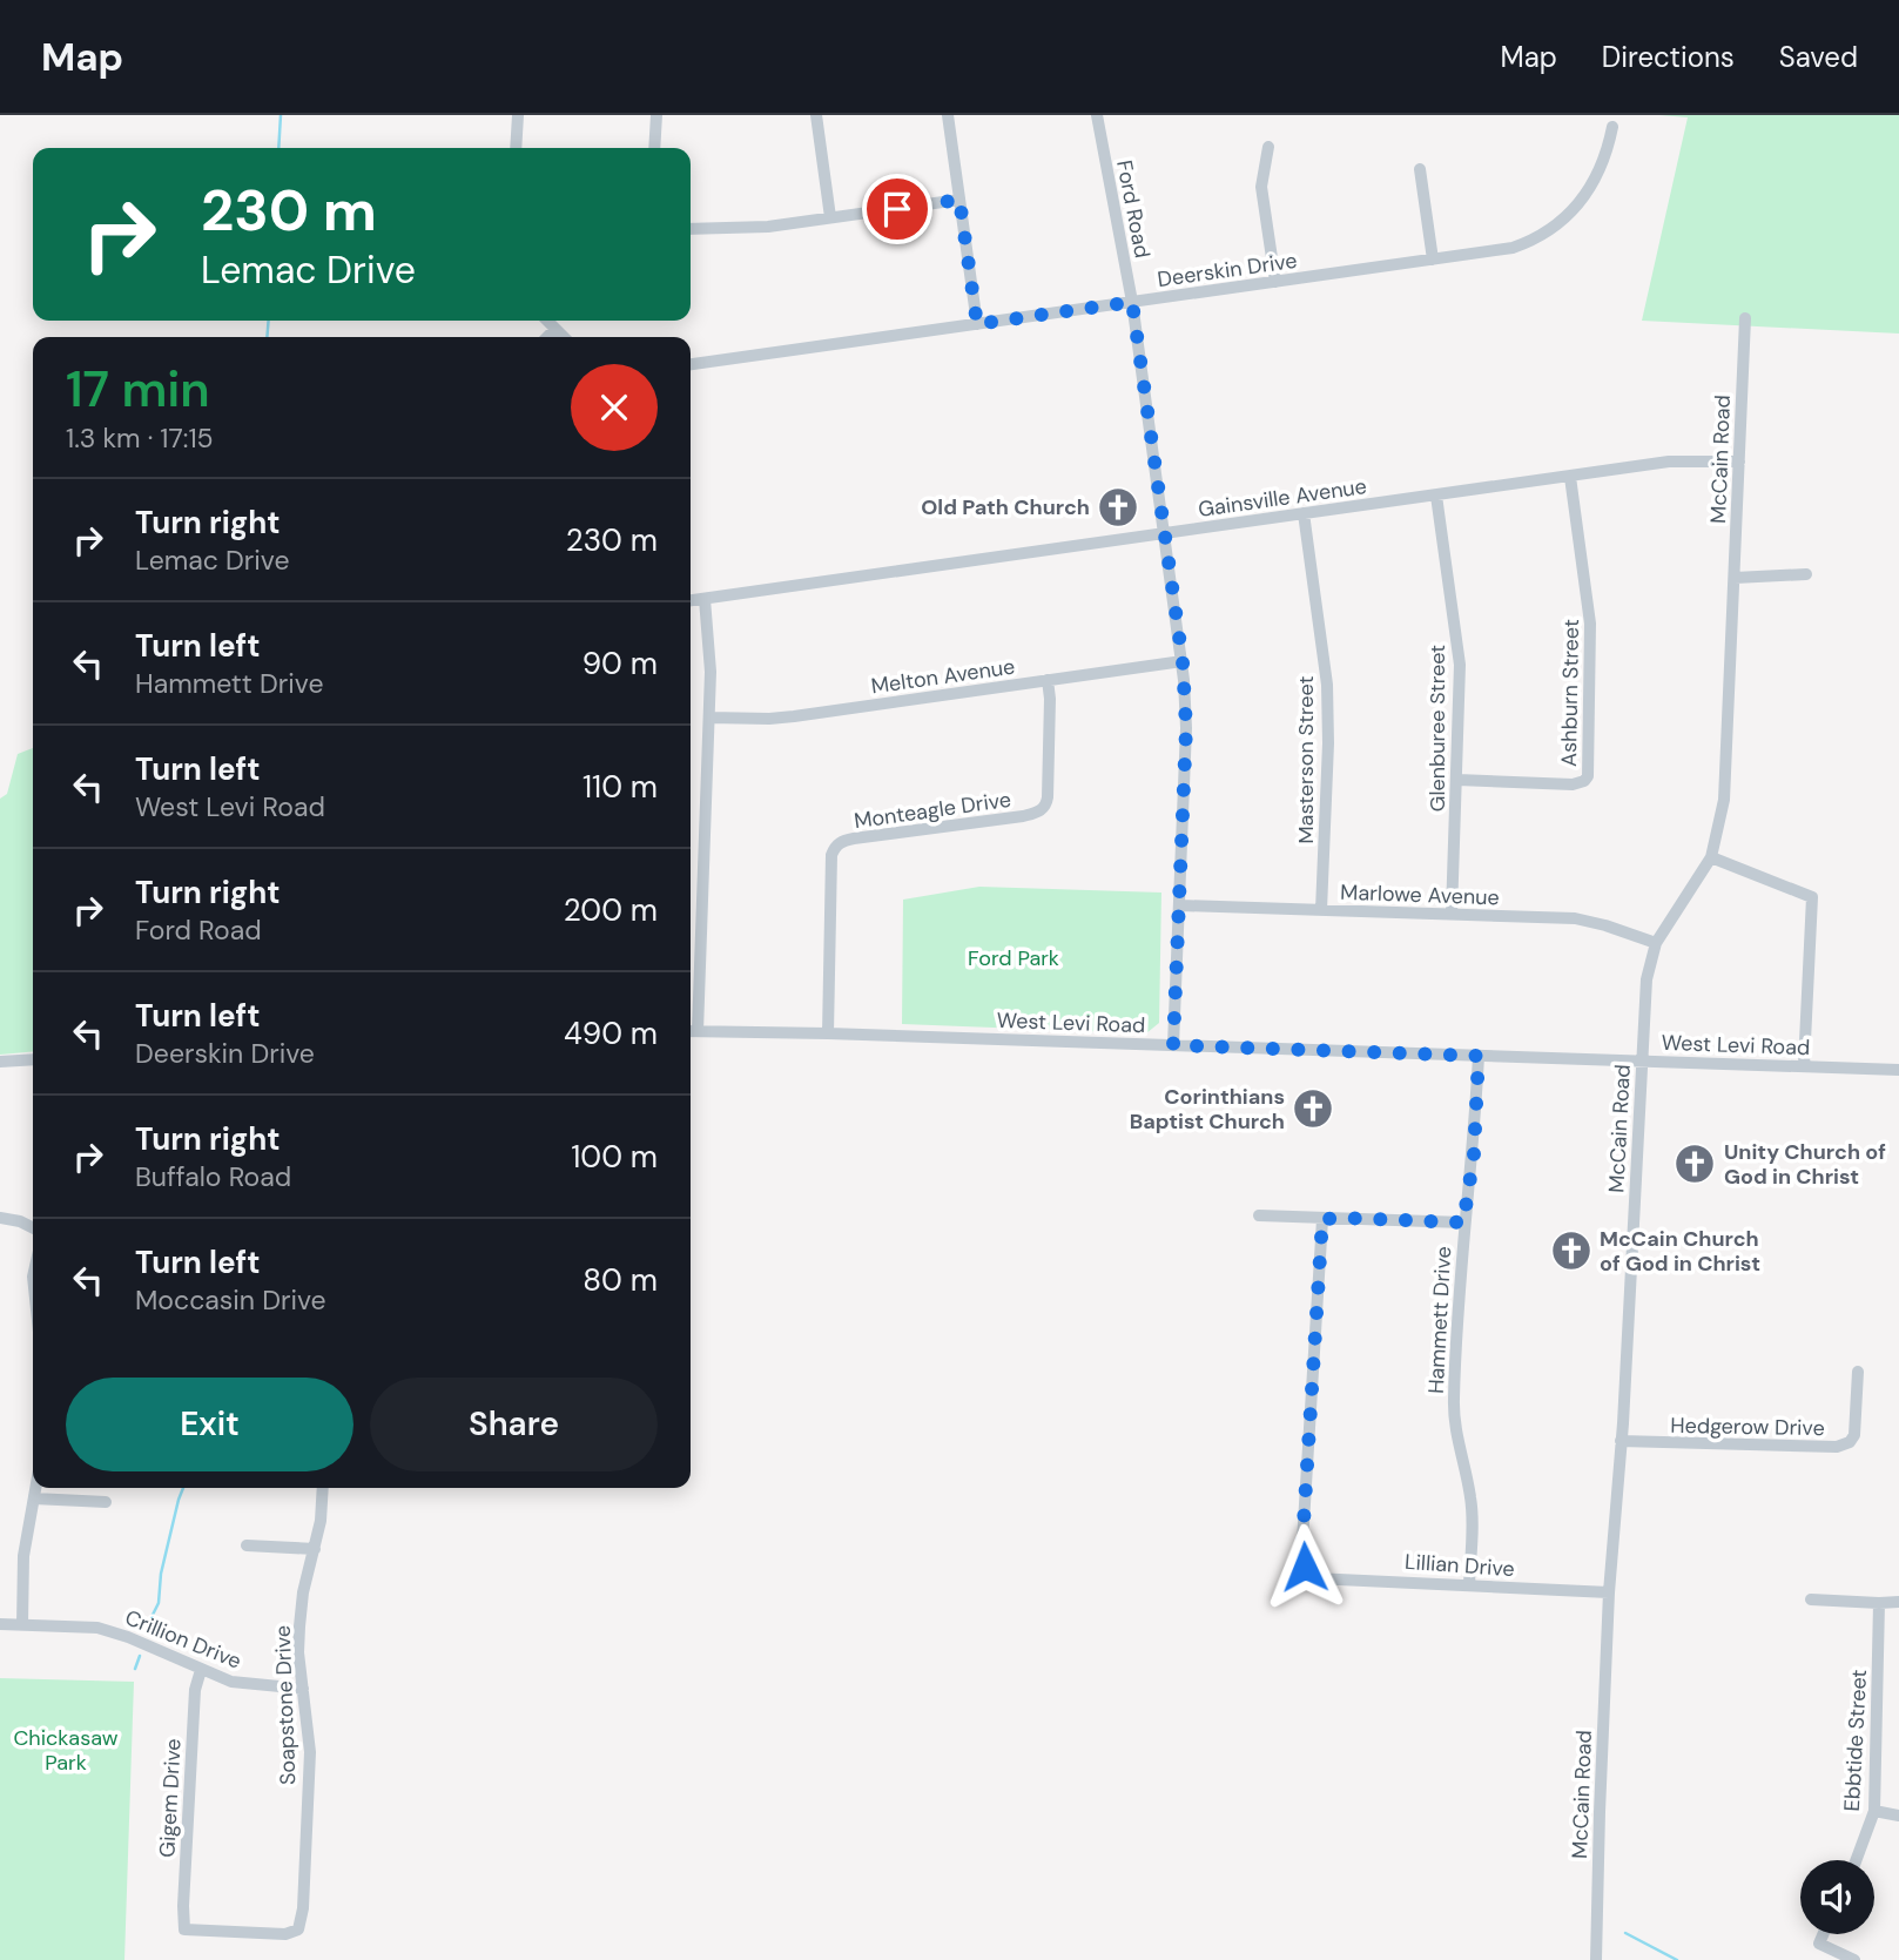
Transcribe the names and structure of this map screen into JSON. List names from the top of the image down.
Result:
{
  "streets": {
    "street": [
      "Ford Road",
      "Deerskin Drive",
      "McCain Road",
      "Gainsville Avenue",
      "Melton Avenue",
      "Ashburn Street",
      "Glenburee Street",
      "Masterson Street",
      "Monteagle Drive",
      "Marlowe Avenue",
      "West Levi Road",
      "Hammett Drive",
      "Hedgerow Drive",
      "Lillian Drive",
      "Crillion Drive",
      "Soapstone Drive",
      "Ebbtide Street",
      "Gigem Drive"
    ]
  },
  "crossings": [
    ["Ford Road", "Deerskin Drive"],
    ["Ford Road", "Gainsville Avenue"],
    ["Ford Road", "Melton Avenue"],
    ["Ford Road", "Marlowe Avenue"],
    ["Ford Road", "West Levi Road"],
    ["McCain Road", "Gainsville Avenue"],
    ["McCain Road", "Marlowe Avenue"],
    ["McCain Road", "West Levi Road"],
    ["McCain Road", "Hedgerow Drive"],
    ["McCain Road", "Lillian Drive"],
    ["Gainsville Avenue", "Ashburn Street"],
    ["Gainsville Avenue", "Glenburee Street"],
    ["Gainsville Avenue", "Masterson Street"],
    ["Melton Avenue", "Monteagle Drive"],
    ["Ashburn Street", "Glenburee Street"],
    ["Glenburee Street", "Marlowe Avenue"],
    ["Masterson Street", "Marlowe Avenue"],
    ["Monteagle Drive", "West Levi Road"],
    ["West Levi Road", "Hammett Drive"],
    ["Hammett Drive", "Lillian Drive"],
    ["Crillion Drive", "Soapstone Drive"],
    ["Crillion Drive", "Gigem Drive"],
    ["Soapstone Drive", "Gigem Drive"]
  ],
  "parks": ["Ford Park", "Chickasaw Park"],
  "places": {
    "church": [
      "Old Path Church",
      "Corinthians Baptist Church",
      "Unity Church of God in Christ",
      "McCain Church of God in Christ"
    ]
  },
  "page": {
    "header": "Map",
    "nav": ["Map", "Directions", "Saved"],
    "turn": ["230 m", "Lemac Drive"],
    "heading": ["17 min", "1.3 km · 17:15"],
    "list": [
      {
        "name": "Turn right",
        "note": "Lemac Drive",
        "value": "230 m"
      },
      {
        "name": "Turn left",
        "note": "Hammett Drive",
        "value": "90 m"
      },
      {
        "name": "Turn left",
        "note": "West Levi Road",
        "value": "110 m"
      },
      {
        "name": "Turn right",
        "note": "Ford Road",
        "value": "200 m"
      },
      {
        "name": "Turn left",
        "note": "Deerskin Drive",
        "value": "490 m"
      },
      {
        "name": "Turn right",
        "note": "Buffalo Road",
        "value": "100 m"
      },
      {
        "name": "Turn left",
        "note": "Moccasin Drive",
        "value": "80 m"
      }
    ],
    "buttons": ["Exit", "Share"]
  }
}
